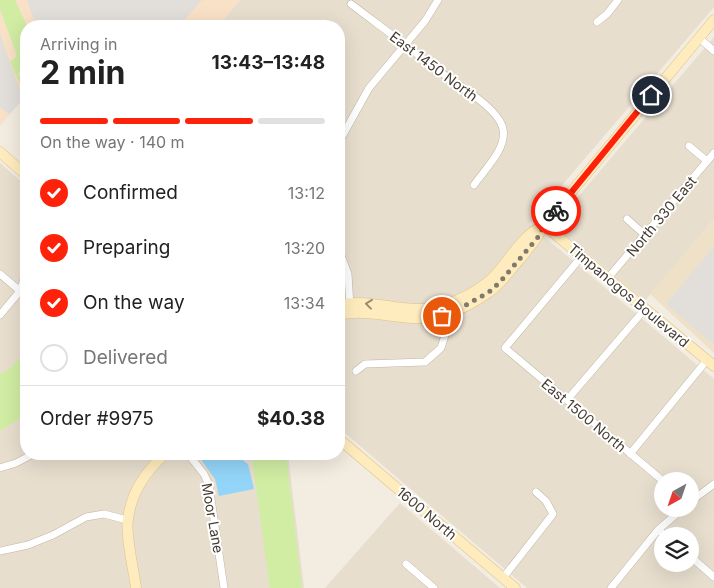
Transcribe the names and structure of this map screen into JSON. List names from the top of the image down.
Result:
{
  "streets": {
    "street": [
      "East 1450 North",
      "North 330 East",
      "Timpanogos Boulevard",
      "East 1500 North",
      "1600 North",
      "Moor Lane"
    ]
  },
  "crossings": [
    ["North 330 East", "Timpanogos Boulevard"],
    ["Timpanogos Boulevard", "East 1500 North"]
  ],
  "north": "bottom left",
  "page": {
    "heading": ["2 min", "Arriving in", "13:43–13:48"],
    "panel": ["Order #9975", "$40.38"],
    "bar": "On the way · 140 m",
    "list": [
      ["Confirmed", "13:12"],
      ["Preparing", "13:20"],
      ["On the way", "13:34"],
      "Delivered"
    ]
  }
}
